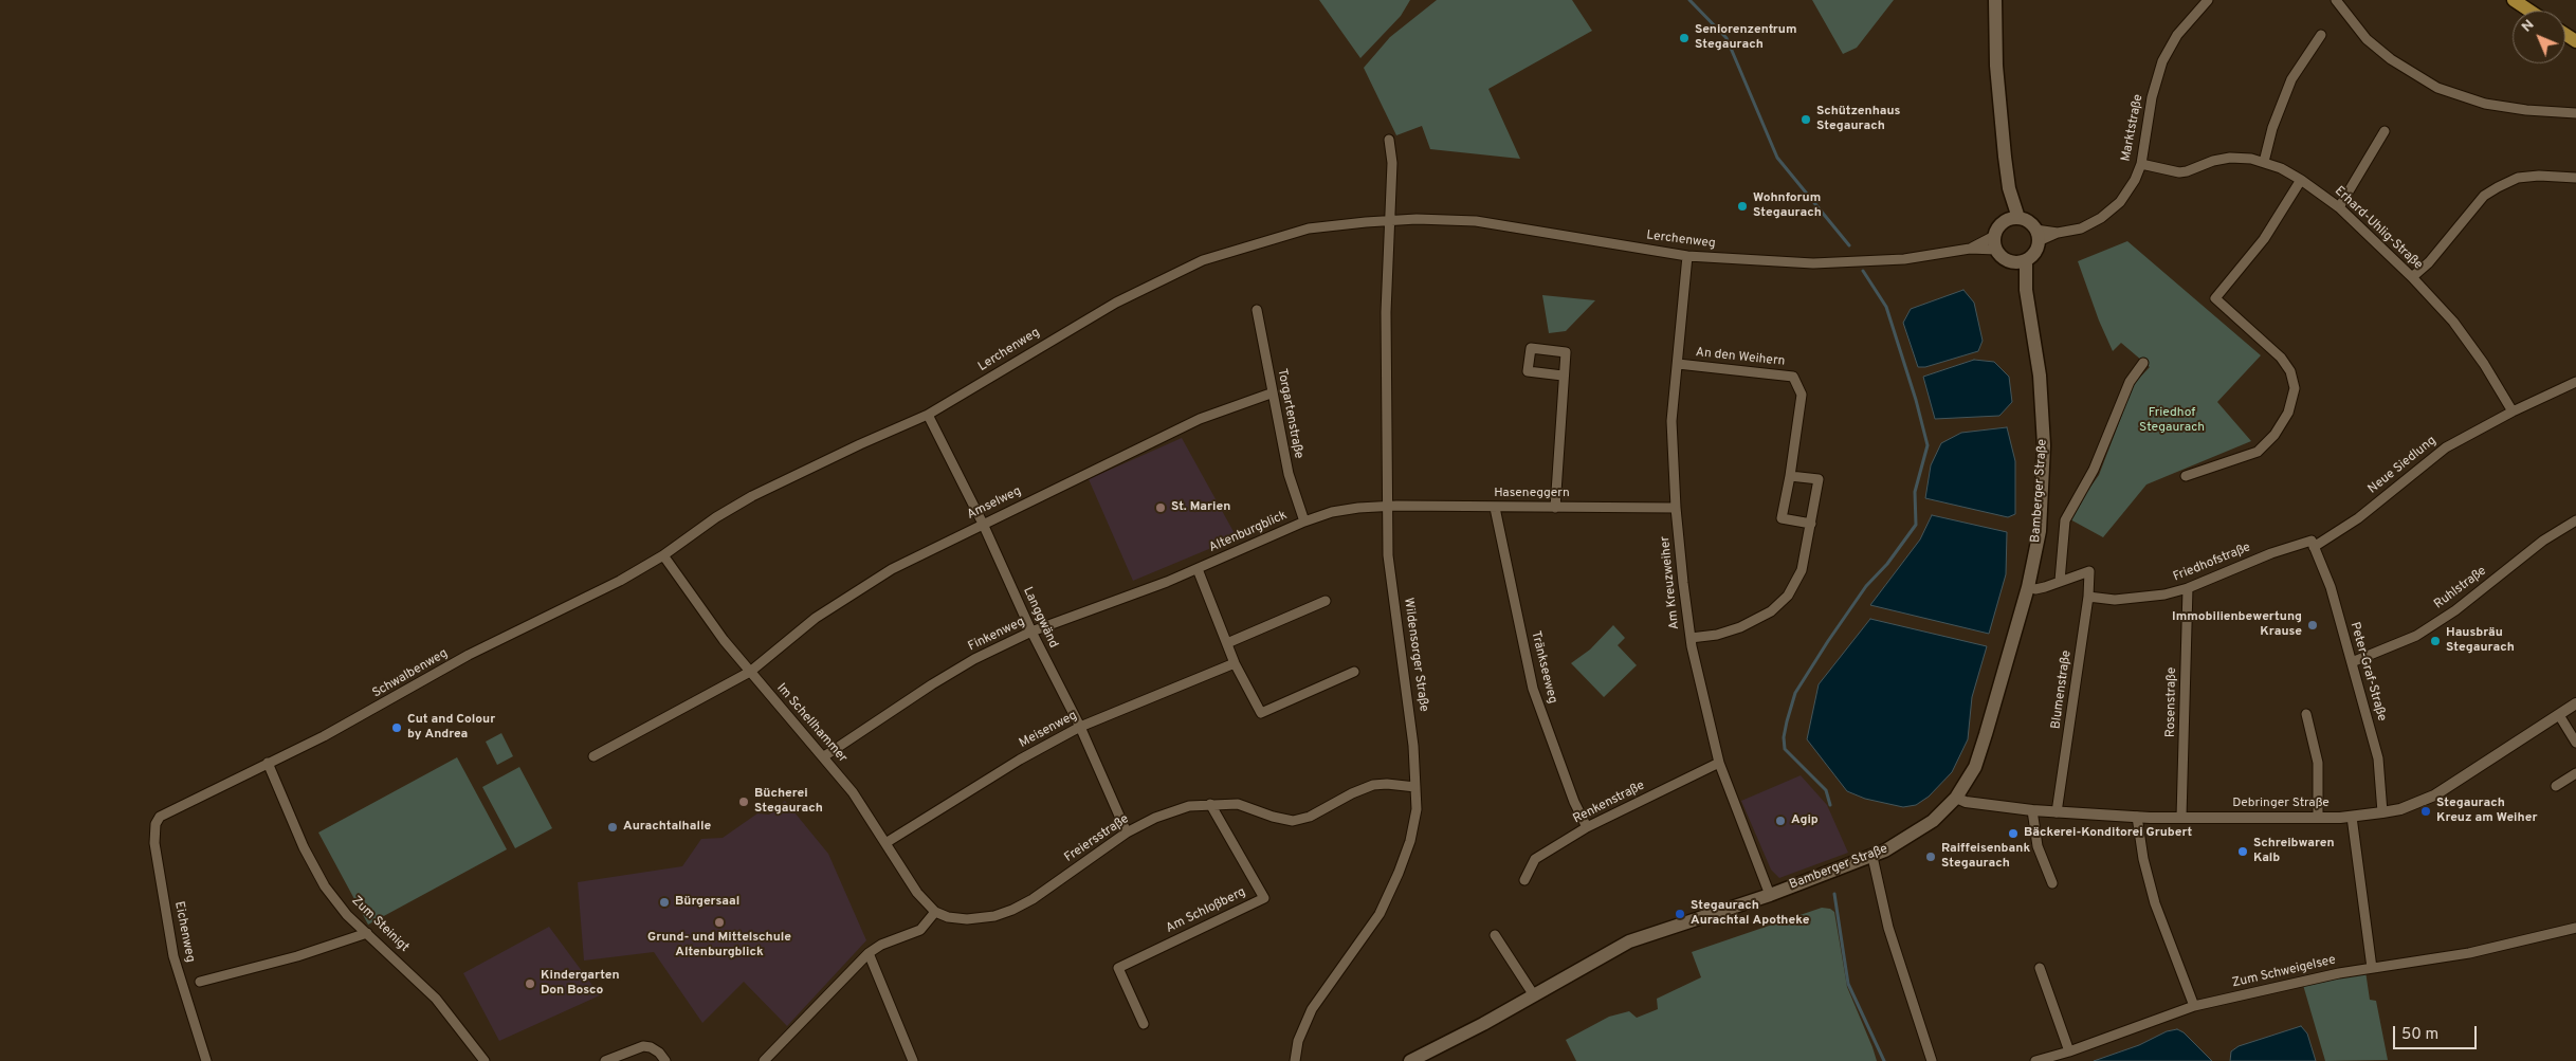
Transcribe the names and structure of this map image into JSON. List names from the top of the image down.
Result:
{
  "streets": {
    "main road": ["Bamberger Straße"],
    "street": [
      "Marktstraße",
      "Erhard-Uhlig-Straße",
      "Lerchenweg",
      "An den Weihern",
      "Torgartenstraße",
      "Neue Siedlung",
      "Haseneggern",
      "Amselweg",
      "Altenburgblick",
      "Friedhofstraße",
      "Am Kreuzweiher",
      "Ruhlstraße",
      "Langgwänd",
      "Finkenweg",
      "Wildensorger Straße",
      "Tränkseeweg",
      "Peter-Graf-Straße",
      "Schwalbenweg",
      "Blumenstraße",
      "Rosenstraße",
      "Im Schellhammer",
      "Meisenweg",
      "Renkenstraße",
      "Debringer Straße",
      "Freiersstraße",
      "Am Schloßberg",
      "Zum Steinigt",
      "Eichenweg",
      "Zum Schweigelsee"
    ]
  },
  "crossings": [
    ["Marktstraße", "Erhard-Uhlig-Straße"],
    ["Marktstraße", "Lerchenweg"],
    ["Marktstraße", "Bamberger Straße"],
    ["Erhard-Uhlig-Straße", "Neue Siedlung"],
    ["Lerchenweg", "Bamberger Straße"],
    ["Lerchenweg", "Am Kreuzweiher"],
    ["Lerchenweg", "Langgwänd"],
    ["Lerchenweg", "Wildensorger Straße"],
    ["Lerchenweg", "Schwalbenweg"],
    ["Lerchenweg", "Im Schellhammer"],
    ["An den Weihern", "Am Kreuzweiher"],
    ["Torgartenstraße", "Amselweg"],
    ["Torgartenstraße", "Altenburgblick"],
    ["Neue Siedlung", "Friedhofstraße"],
    ["Neue Siedlung", "Peter-Graf-Straße"],
    ["Bamberger Straße", "Am Kreuzweiher"],
    ["Bamberger Straße", "Debringer Straße"],
    ["Haseneggern", "Altenburgblick"],
    ["Haseneggern", "Am Kreuzweiher"],
    ["Haseneggern", "Wildensorger Straße"],
    ["Haseneggern", "Tränkseeweg"],
    ["Amselweg", "Langgwänd"],
    ["Amselweg", "Im Schellhammer"],
    ["Altenburgblick", "Finkenweg"],
    ["Altenburgblick", "Wildensorger Straße"],
    ["Friedhofstraße", "Peter-Graf-Straße"],
    ["Friedhofstraße", "Blumenstraße"],
    ["Friedhofstraße", "Rosenstraße"],
    ["Am Kreuzweiher", "Renkenstraße"],
    ["Ruhlstraße", "Peter-Graf-Straße"],
    ["Langgwänd", "Finkenweg"],
    ["Langgwänd", "Meisenweg"],
    ["Langgwänd", "Freiersstraße"],
    ["Finkenweg", "Im Schellhammer"],
    ["Wildensorger Straße", "Freiersstraße"],
    ["Tränkseeweg", "Renkenstraße"],
    ["Peter-Graf-Straße", "Debringer Straße"],
    ["Schwalbenweg", "Im Schellhammer"],
    ["Schwalbenweg", "Zum Steinigt"],
    ["Schwalbenweg", "Eichenweg"],
    ["Blumenstraße", "Debringer Straße"],
    ["Rosenstraße", "Debringer Straße"],
    ["Im Schellhammer", "Meisenweg"],
    ["Im Schellhammer", "Freiersstraße"],
    ["Freiersstraße", "Am Schloßberg"]
  ],
  "parks": ["Friedhof Stegaurach"],
  "places": [
    "Seniorenzentrum Stegaurach",
    "Schützenhaus Stegaurach",
    "Wohnforum Stegaurach",
    "St. Marien",
    "Immobilienbewertung Krause",
    "Hausbräu Stegaurach",
    "Cut and Colour by Andrea",
    "Bücherei Stegaurach",
    "Stegaurach Kreuz am Weiher",
    "Agip",
    "Aurachtalhalle",
    "Bäckerei-Konditorei Grubert",
    "Schreibwaren Kalb",
    "Raiffeisenbank Stegaurach",
    "Bürgersaal",
    "Stegaurach Aurachtal Apotheke",
    "Grund- und Mittelschule Altenburgblick",
    "Kindergarten Don Bosco"
  ],
  "scale_bar": "50 m",
  "north": "top left"
}
